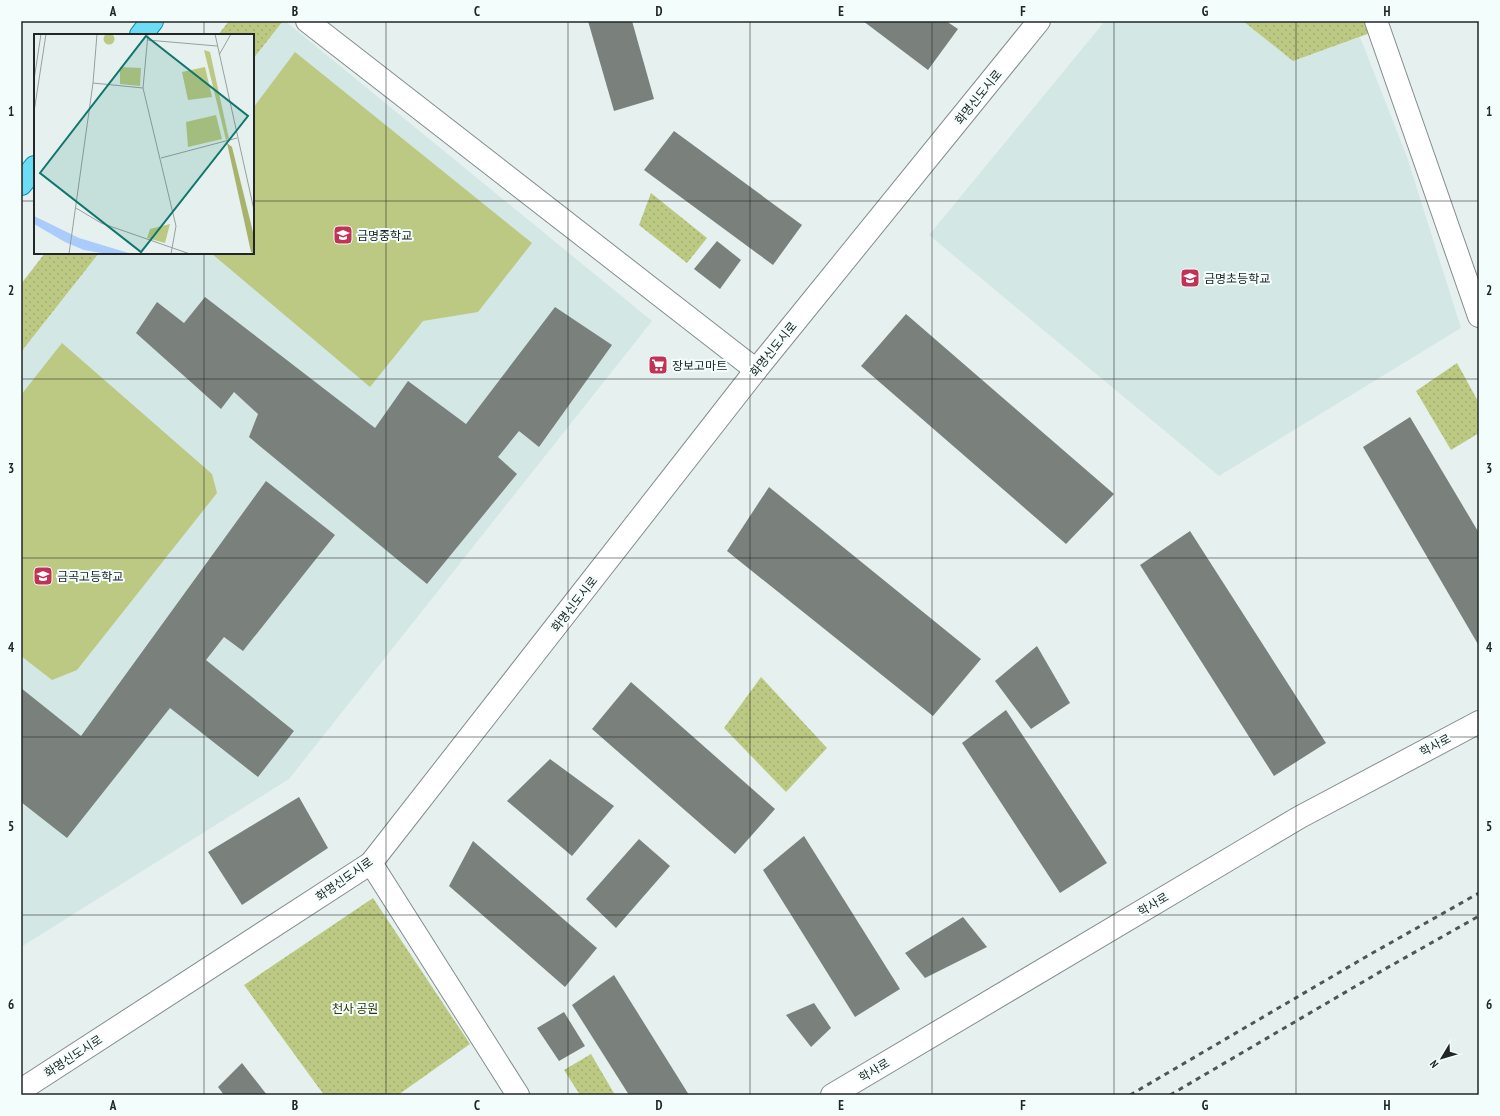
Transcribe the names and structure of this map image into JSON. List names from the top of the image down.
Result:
{
  "streets": {
    "main road": ["화명신도시로", "학사로"]
  },
  "parks": ["천사 공원"],
  "places": {
    "school or university": ["금명중학교", "금명초등학교", "금곡고등학교"],
    "supermarket": ["장보고마트"]
  },
  "north": "bottom left",
  "grid": {
    "columns": [
      "A",
      "B",
      "C",
      "D",
      "E",
      "F",
      "G",
      "H"
    ],
    "rows": [
      "1",
      "2",
      "3",
      "4",
      "5",
      "6"
    ]
  }
}
